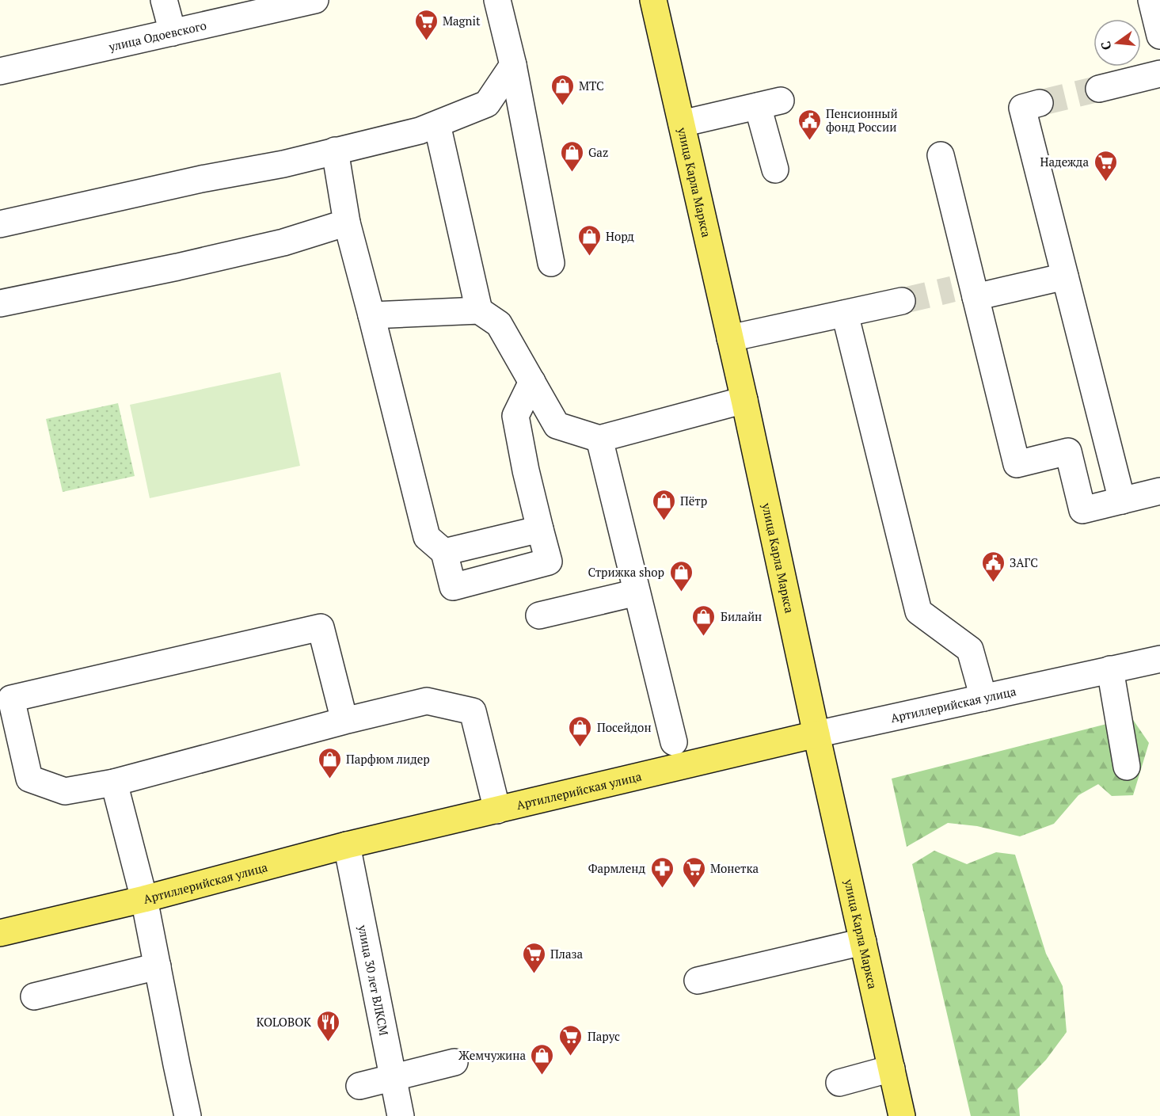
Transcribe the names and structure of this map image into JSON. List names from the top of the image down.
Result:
{
  "streets": {
    "main road": ["улица Карла Маркса", "Артиллерийская улица"],
    "street": ["улица Одоевского", "улица 30 лет ВЛКСМ"]
  },
  "crossings": [
    ["улица Карла Маркса", "Артиллерийская улица"],
    ["Артиллерийская улица", "улица 30 лет ВЛКСМ"]
  ],
  "places": {
    "supermarket": [
      "Magnit",
      "Надежда",
      "Монетка",
      "Плаза",
      "Парус"
    ],
    "shop": [
      "МТС",
      "Gaz",
      "Норд",
      "Пётр",
      "Стрижка shop",
      "Билайн",
      "Посейдон",
      "Парфюм лидер",
      "Жемчужина"
    ],
    "public building": ["Пенсионный фонд России", "ЗАГС"],
    "pharmacy": ["Фармленд"],
    "restaurant": ["KOLOBOK"]
  },
  "north": "left"
}
